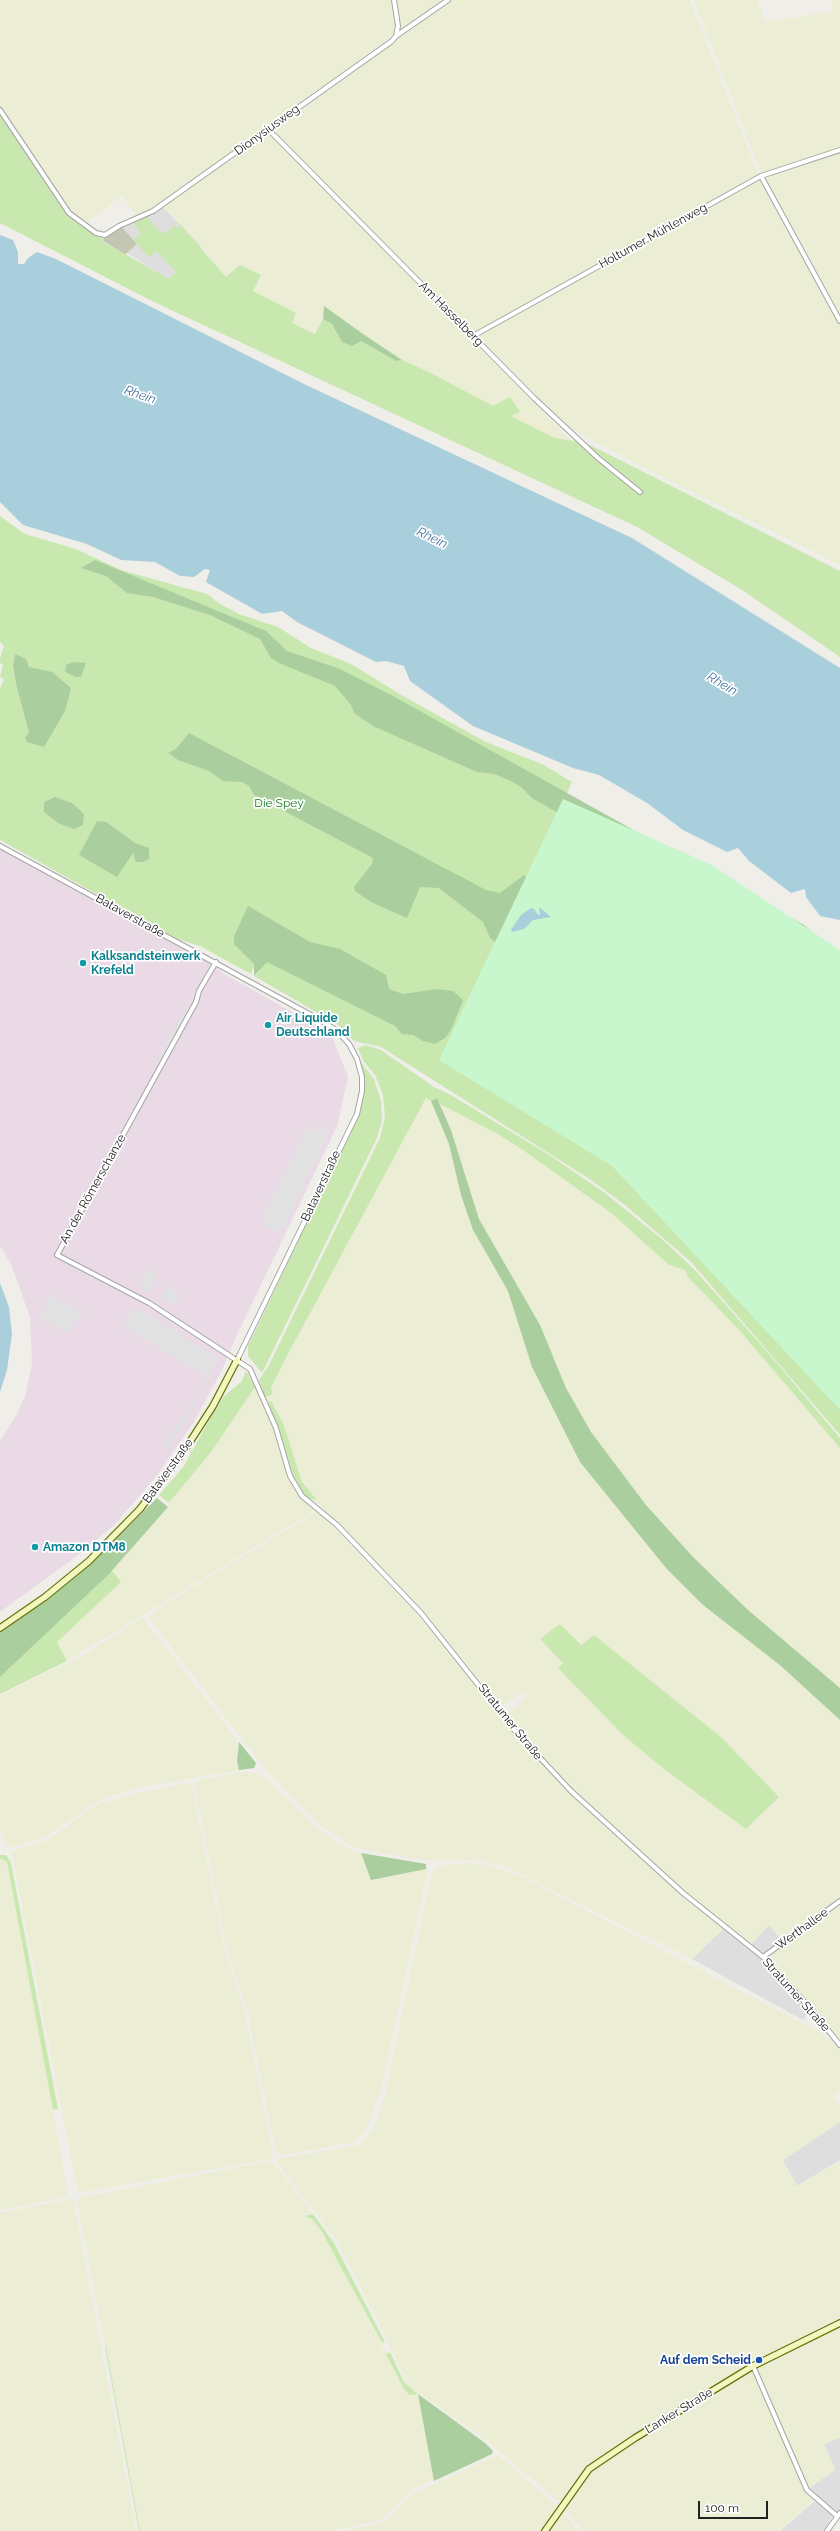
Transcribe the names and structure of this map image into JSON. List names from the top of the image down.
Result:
{
  "streets": {
    "street": [
      "Dionysiusweg",
      "Holtumer Mühlenweg",
      "Am Hasselberg",
      "Bataverstraße",
      "An der Römerschanze",
      "Stratumer Straße",
      "Werthallee",
      "Lanker Straße"
    ]
  },
  "crossings": [
    ["Dionysiusweg", "Am Hasselberg"],
    ["Holtumer Mühlenweg", "Am Hasselberg"],
    ["Bataverstraße", "An der Römerschanze"],
    ["Bataverstraße", "Stratumer Straße"],
    ["An der Römerschanze", "Stratumer Straße"],
    ["Stratumer Straße", "Werthallee"]
  ],
  "water": ["Rhein"],
  "parks": ["Die Spey"],
  "places": [
    "Kalksandsteinwerk Krefeld",
    "Air Liquide Deutschland",
    "Amazon DTM8",
    "Auf dem Scheid"
  ],
  "scale_bar": "100 m"
}
